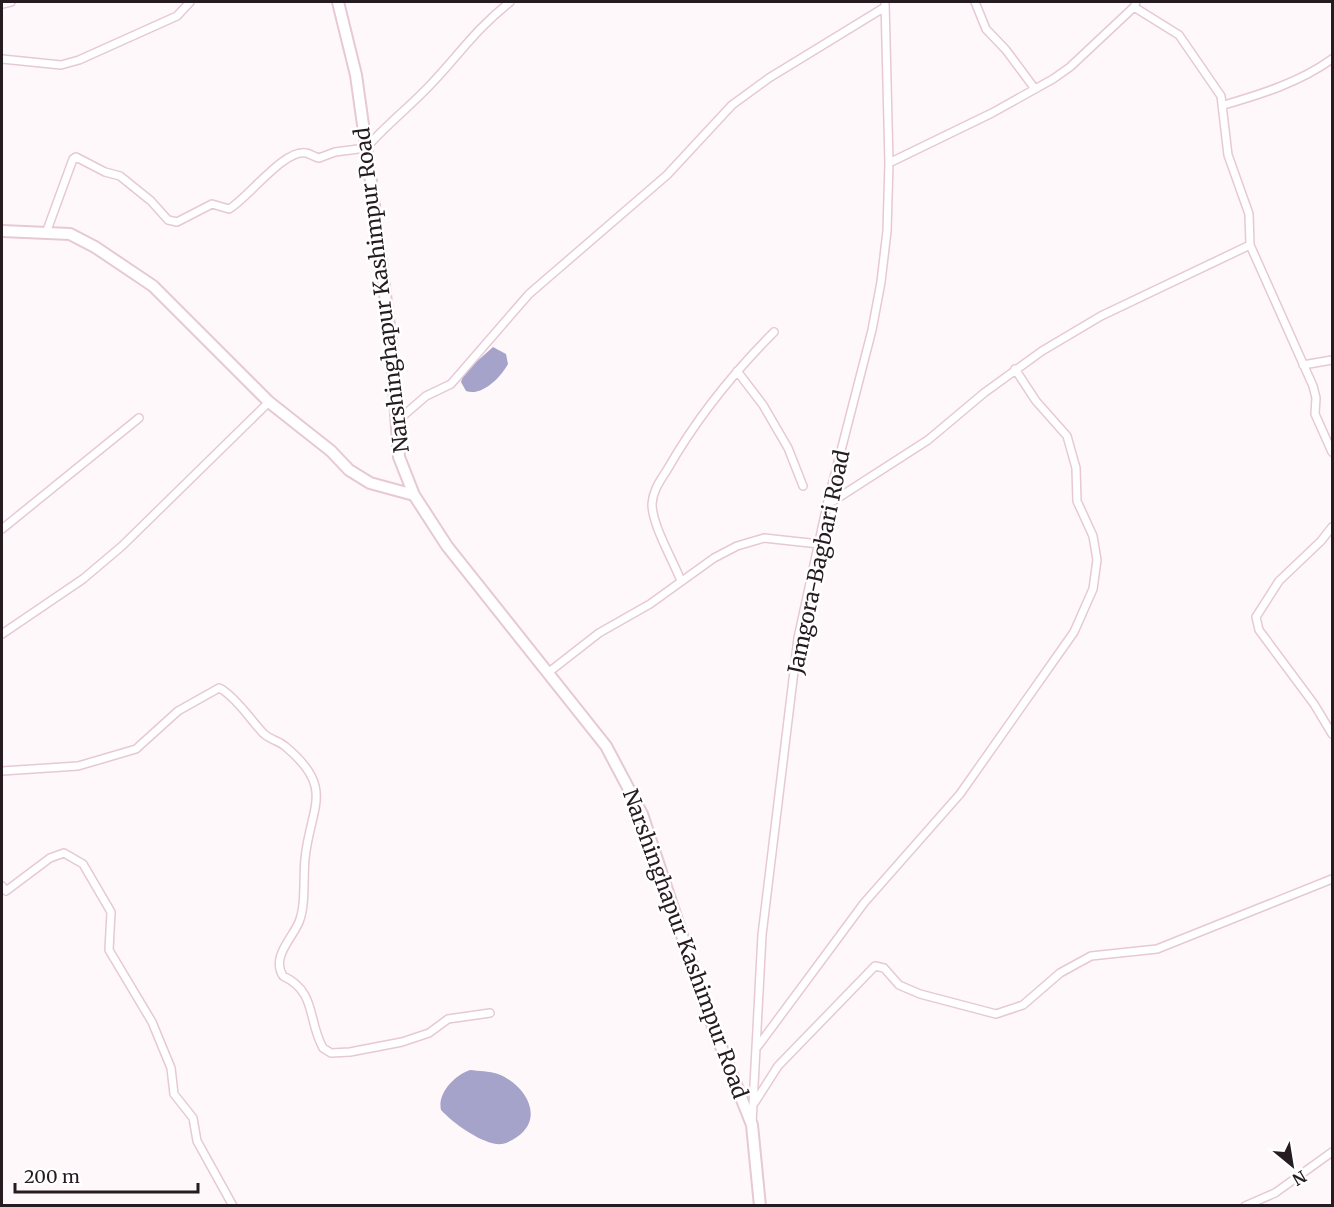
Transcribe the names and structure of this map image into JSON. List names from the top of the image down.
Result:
{
  "streets": {
    "main road": ["Narshinghapur Kashimpur Road"],
    "street": ["Jamgora-Bagbari Road"]
  },
  "crossings": [
    ["Narshinghapur Kashimpur Road", "Jamgora-Bagbari Road"]
  ],
  "scale_bar": "200 m",
  "north": "bottom right"
}
